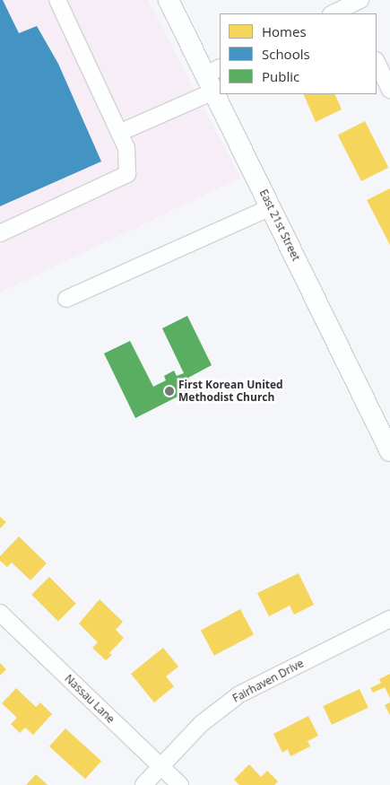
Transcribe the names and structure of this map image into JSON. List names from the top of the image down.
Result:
{
  "streets": {
    "main road": ["East 21st Street"],
    "street": ["Fairhaven Drive", "Nassau Lane"]
  },
  "crossings": [
    ["Fairhaven Drive", "Nassau Lane"]
  ],
  "places": ["First Korean United Methodist Church"],
  "legend": ["Homes", "Schools", "Public"]
}
